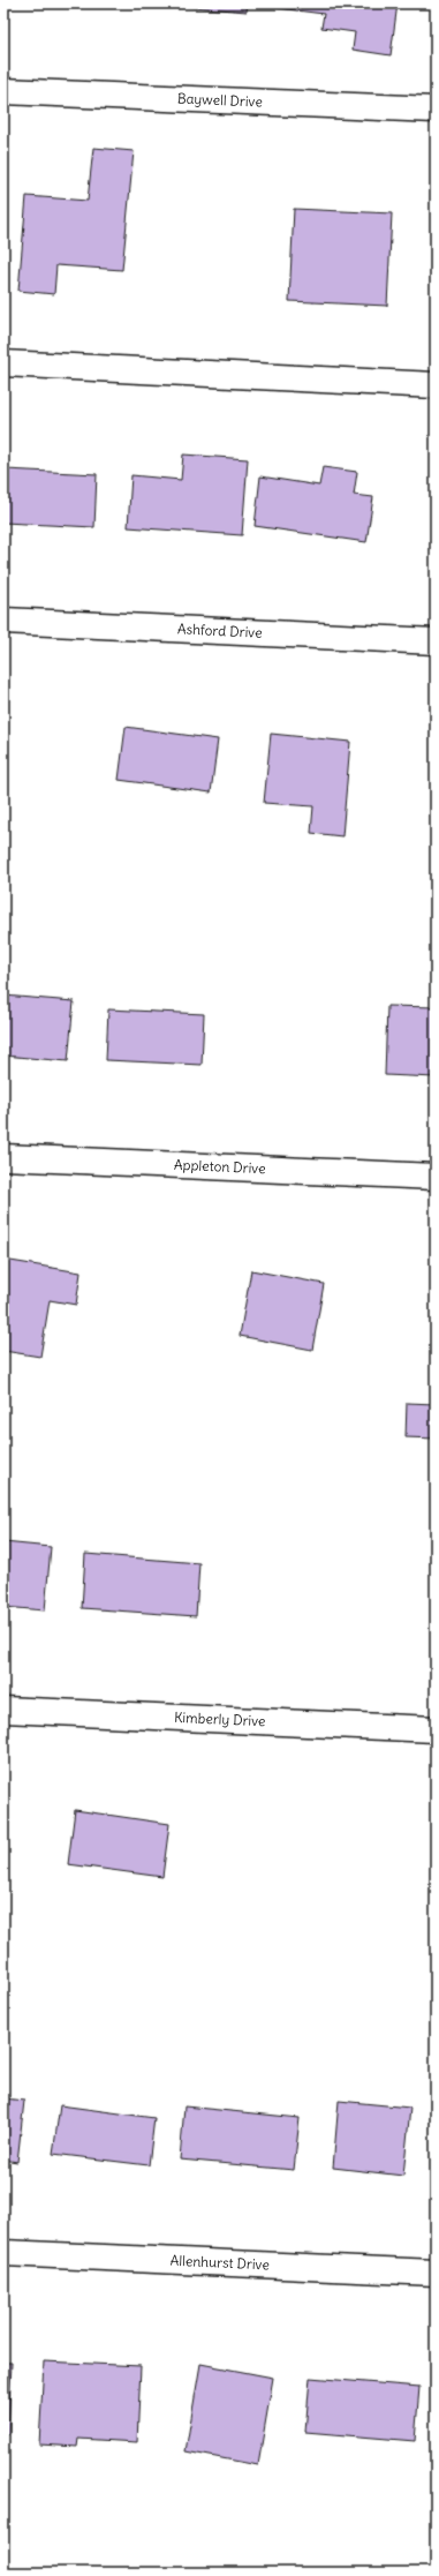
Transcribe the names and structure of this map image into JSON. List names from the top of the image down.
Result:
{
  "streets": {
    "street": [
      "Baywell Drive",
      "Ashford Drive",
      "Appleton Drive",
      "Kimberly Drive",
      "Allenhurst Drive"
    ]
  }
}
